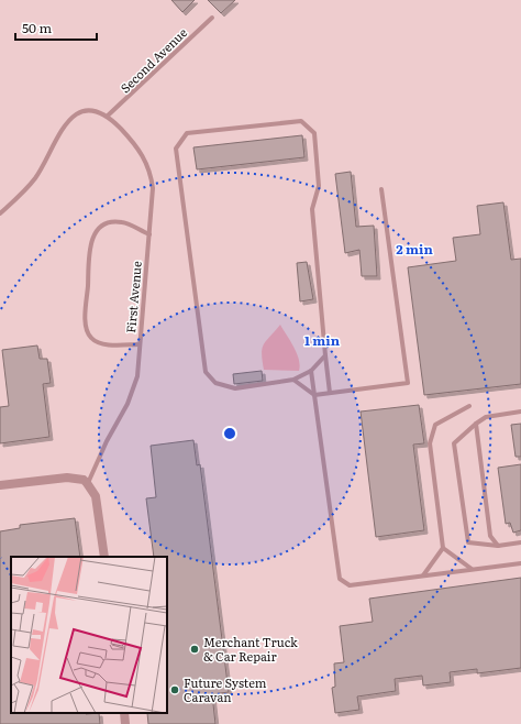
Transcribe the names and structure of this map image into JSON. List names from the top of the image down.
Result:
{
  "streets": {
    "lane": ["Second Avenue", "First Avenue"]
  },
  "crossings": [
    ["Second Avenue", "First Avenue"]
  ],
  "places": ["Merchant Truck & Car Repair", "Future System Caravan"],
  "scale_bar": "50 m",
  "rings": ["2 min", "1 min"]
}
